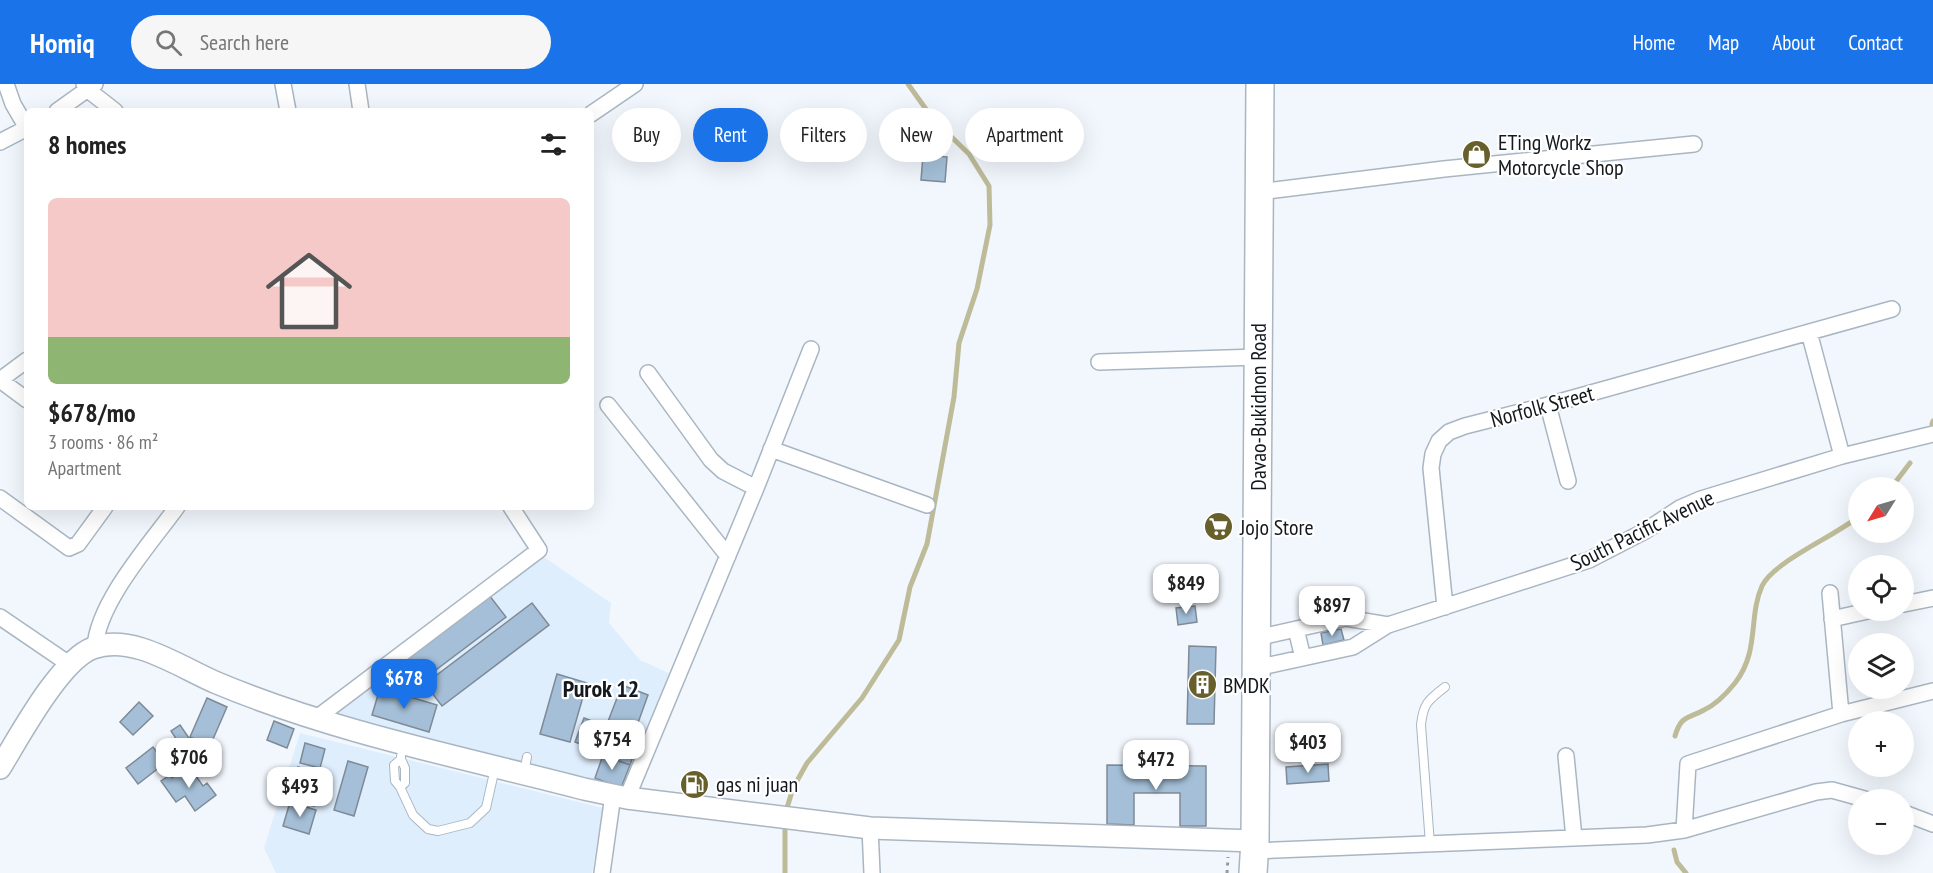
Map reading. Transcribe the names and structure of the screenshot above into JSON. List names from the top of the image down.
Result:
{
  "streets": {
    "highway": ["Davao-Bukidnon Road"],
    "street": ["Norfolk Street", "South Pacific Avenue"]
  },
  "crossings": [
    ["Norfolk Street", "South Pacific Avenue"],
    ["Davao-Bukidnon Road", "South Pacific Avenue"]
  ],
  "districts": ["Purok 12"],
  "places": {
    "shop": ["ETing Workz Motorcycle Shop"],
    "supermarket": ["Jojo Store"],
    "building": ["BMDK"],
    "fuel station": ["gas ni juan"]
  },
  "north": "bottom left",
  "page": {
    "header": "Homiq",
    "search": "Search here",
    "nav": [
      "Home",
      "Map",
      "About",
      "Contact"
    ],
    "chip": [
      "Buy",
      "Rent",
      "Filters",
      "New",
      "Apartment"
    ],
    "heading": "8 homes",
    "list": [
      {
        "name": "$678/mo",
        "note": "3 rooms · 86 m² · Apartment"
      }
    ],
    "map_buttons": ["+", "−"],
    "price": [
      "$849",
      "$897",
      "$678",
      "$754",
      "$403",
      "$706",
      "$472",
      "$493"
    ]
  }
}
